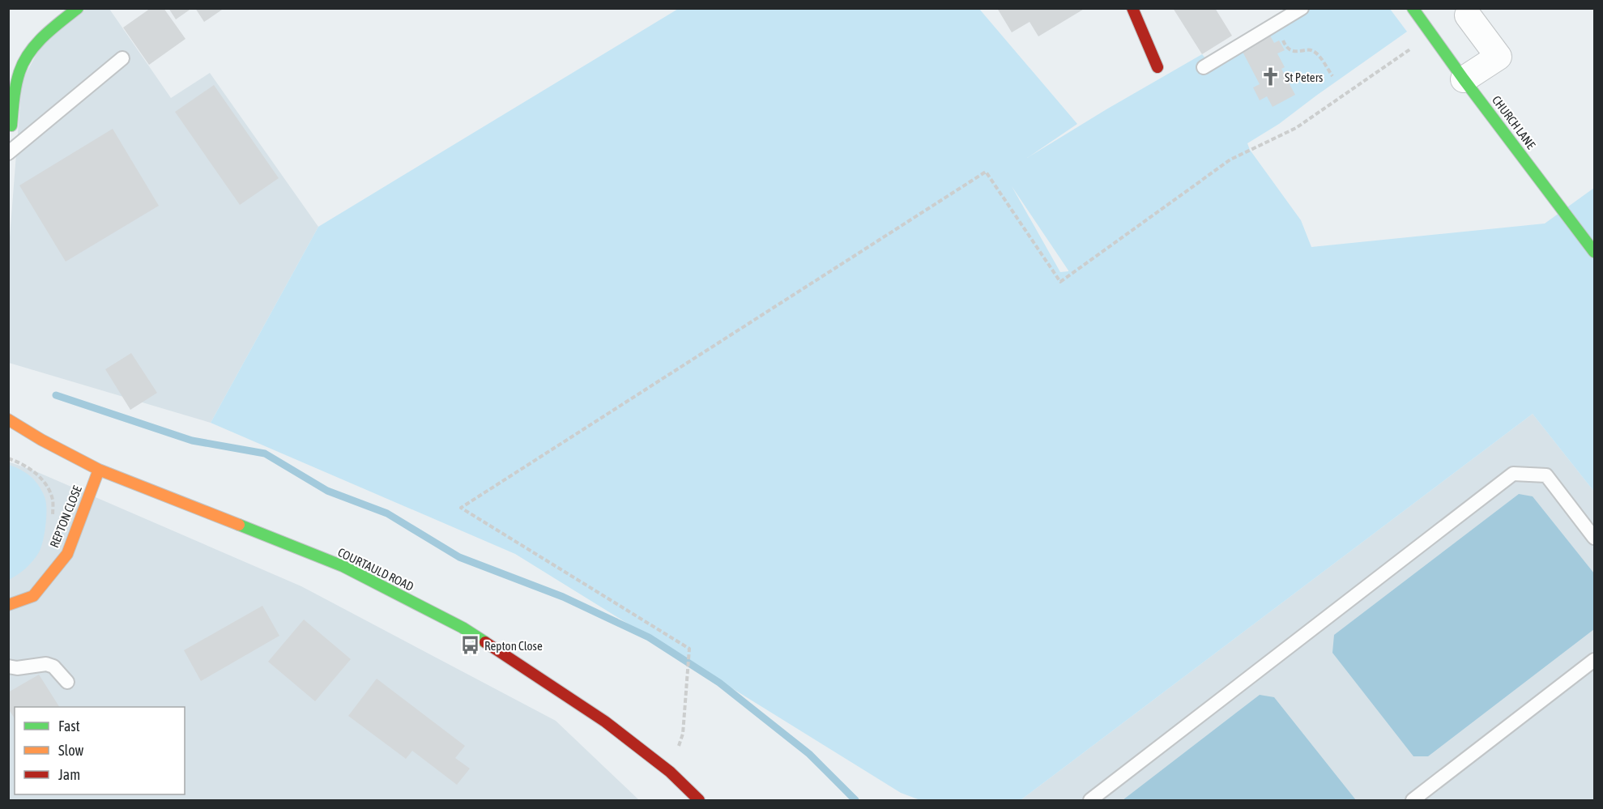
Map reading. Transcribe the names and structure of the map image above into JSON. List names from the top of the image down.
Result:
{
  "streets": {
    "street": ["CHURCH LANE", "REPTON CLOSE", "COURTAULD ROAD"]
  },
  "crossings": [
    ["REPTON CLOSE", "COURTAULD ROAD"]
  ],
  "places": {
    "church": ["St Peters"],
    "bus stop": ["Repton Close"]
  },
  "legend": ["Fast", "Slow", "Jam"]
}
